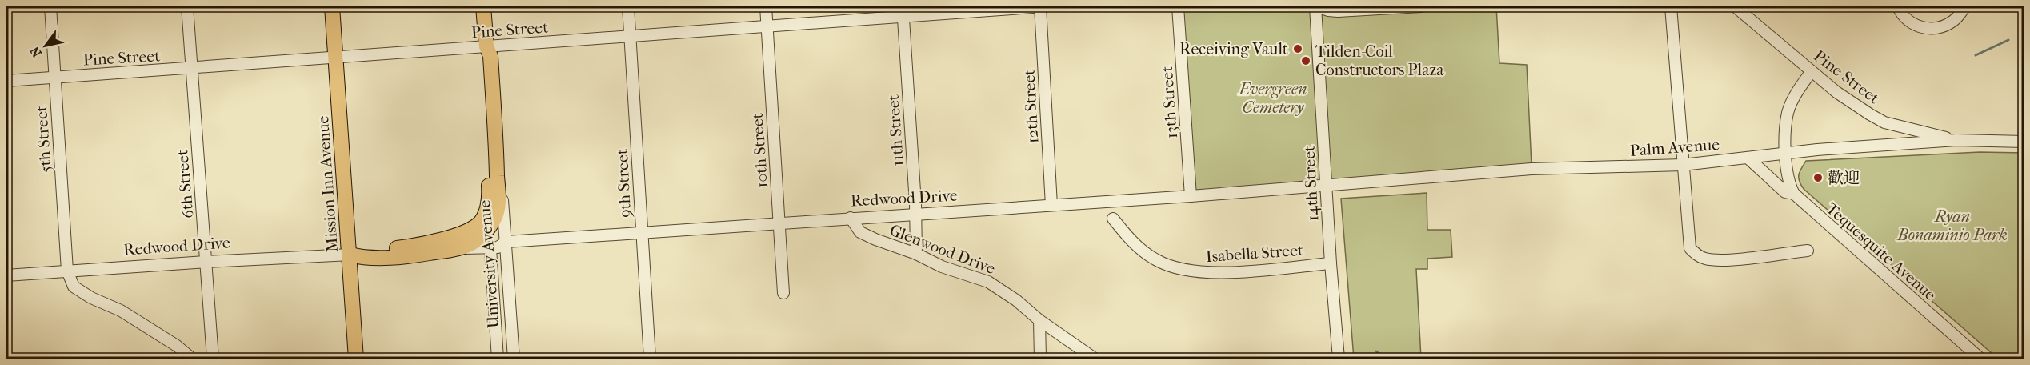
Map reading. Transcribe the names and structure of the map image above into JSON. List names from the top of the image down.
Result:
{
  "streets": {
    "main road": ["Mission Inn Avenue", "Redwood Drive", "University Avenue"],
    "street": [
      "Pine Street",
      "13th Street",
      "12th Street",
      "11th Street",
      "5th Street",
      "Palm Avenue",
      "10th Street",
      "9th Street",
      "14th Street",
      "6th Street",
      "Glenwood Drive",
      "Tequesquite Avenue",
      "Isabella Street"
    ]
  },
  "crossings": [
    ["Pine Street", "12th Street"],
    ["Pine Street", "11th Street"],
    ["Pine Street", "5th Street"],
    ["Pine Street", "Palm Avenue"],
    ["Pine Street", "10th Street"],
    ["Pine Street", "9th Street"],
    ["Pine Street", "6th Street"],
    ["Pine Street", "Mission Inn Avenue"],
    ["Pine Street", "University Avenue"],
    ["13th Street", "Redwood Drive"],
    ["12th Street", "Redwood Drive"],
    ["11th Street", "Redwood Drive"],
    ["11th Street", "Glenwood Drive"],
    ["5th Street", "Redwood Drive"],
    ["Palm Avenue", "14th Street"],
    ["Palm Avenue", "Redwood Drive"],
    ["Palm Avenue", "Tequesquite Avenue"],
    ["10th Street", "Redwood Drive"],
    ["9th Street", "Redwood Drive"],
    ["14th Street", "Redwood Drive"],
    ["14th Street", "Isabella Street"],
    ["6th Street", "Redwood Drive"],
    ["Mission Inn Avenue", "Redwood Drive"],
    ["Redwood Drive", "Glenwood Drive"],
    ["Redwood Drive", "University Avenue"]
  ],
  "parks": ["Evergreen Cemetery", "Ryan Bonaminio Park"],
  "places": ["Receiving Vault", "Tilden-Coil Constructors Plaza", "歡迎"],
  "north": "bottom left"
}
